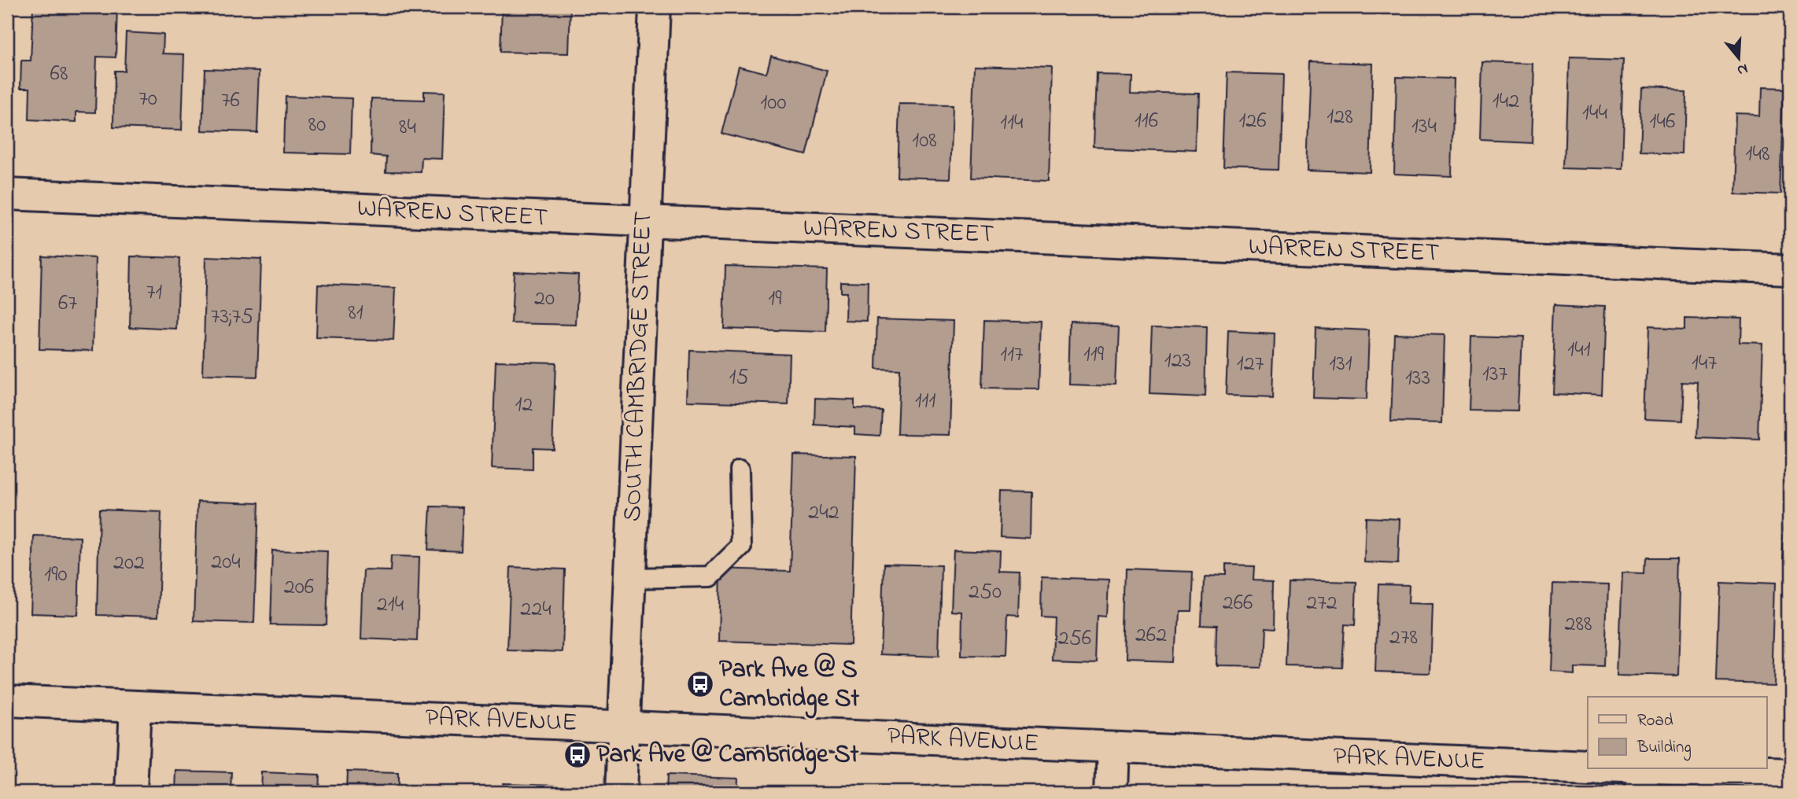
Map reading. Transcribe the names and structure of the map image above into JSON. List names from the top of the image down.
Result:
{
  "streets": {
    "street": ["WARREN STREET", "SOUTH CAMBRIDGE STREET", "PARK AVENUE"]
  },
  "crossings": [
    ["WARREN STREET", "SOUTH CAMBRIDGE STREET"],
    ["SOUTH CAMBRIDGE STREET", "PARK AVENUE"]
  ],
  "places": {
    "bus stop": ["Park Ave @ S Cambridge St", "Park Ave @ Cambridge St"]
  },
  "house_numbers": [
    "68",
    "70",
    "76",
    "142",
    "100",
    "144",
    "128",
    "116",
    "126",
    "146",
    "114",
    "80",
    "134",
    "84",
    "108",
    "148",
    "71",
    "20",
    "19",
    "67",
    "81",
    "73;75",
    "141",
    "117",
    "119",
    "123",
    "147",
    "127",
    "131",
    "137",
    "15",
    "133",
    "111",
    "12",
    "242",
    "204",
    "202",
    "190",
    "206",
    "250",
    "266",
    "272",
    "214",
    "224",
    "288",
    "262",
    "278",
    "256"
  ],
  "legend": ["Road", "Building"],
  "north": "bottom"
}
